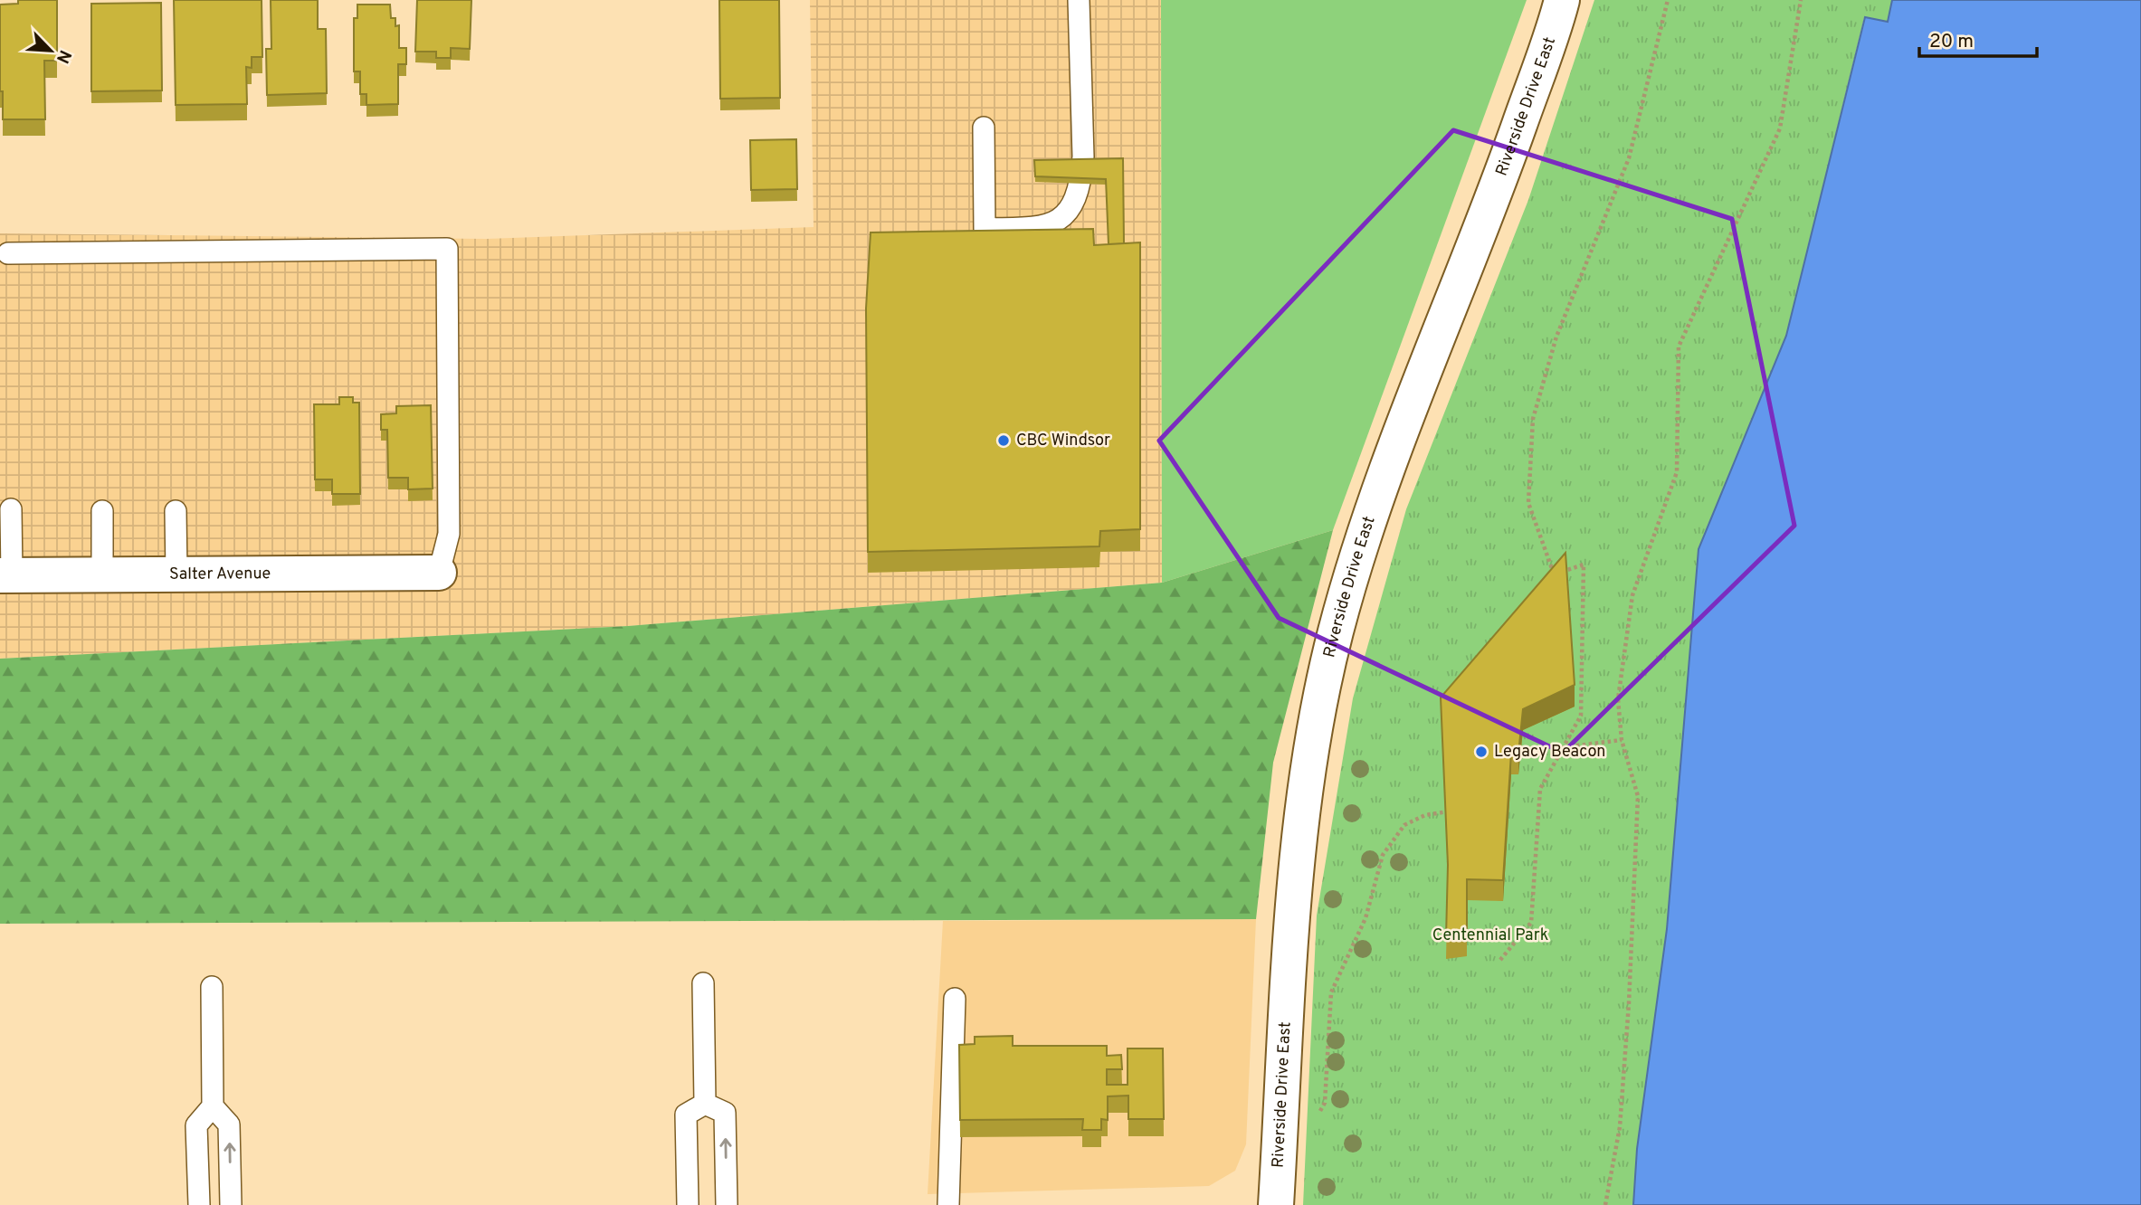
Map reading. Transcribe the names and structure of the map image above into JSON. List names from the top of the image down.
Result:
{
  "streets": {
    "main road": ["Riverside Drive East", "Salter Avenue"]
  },
  "parks": ["Centennial Park"],
  "places": ["CBC Windsor", "Legacy Beacon"],
  "scale_bar": "20 m",
  "north": "bottom right"
}
